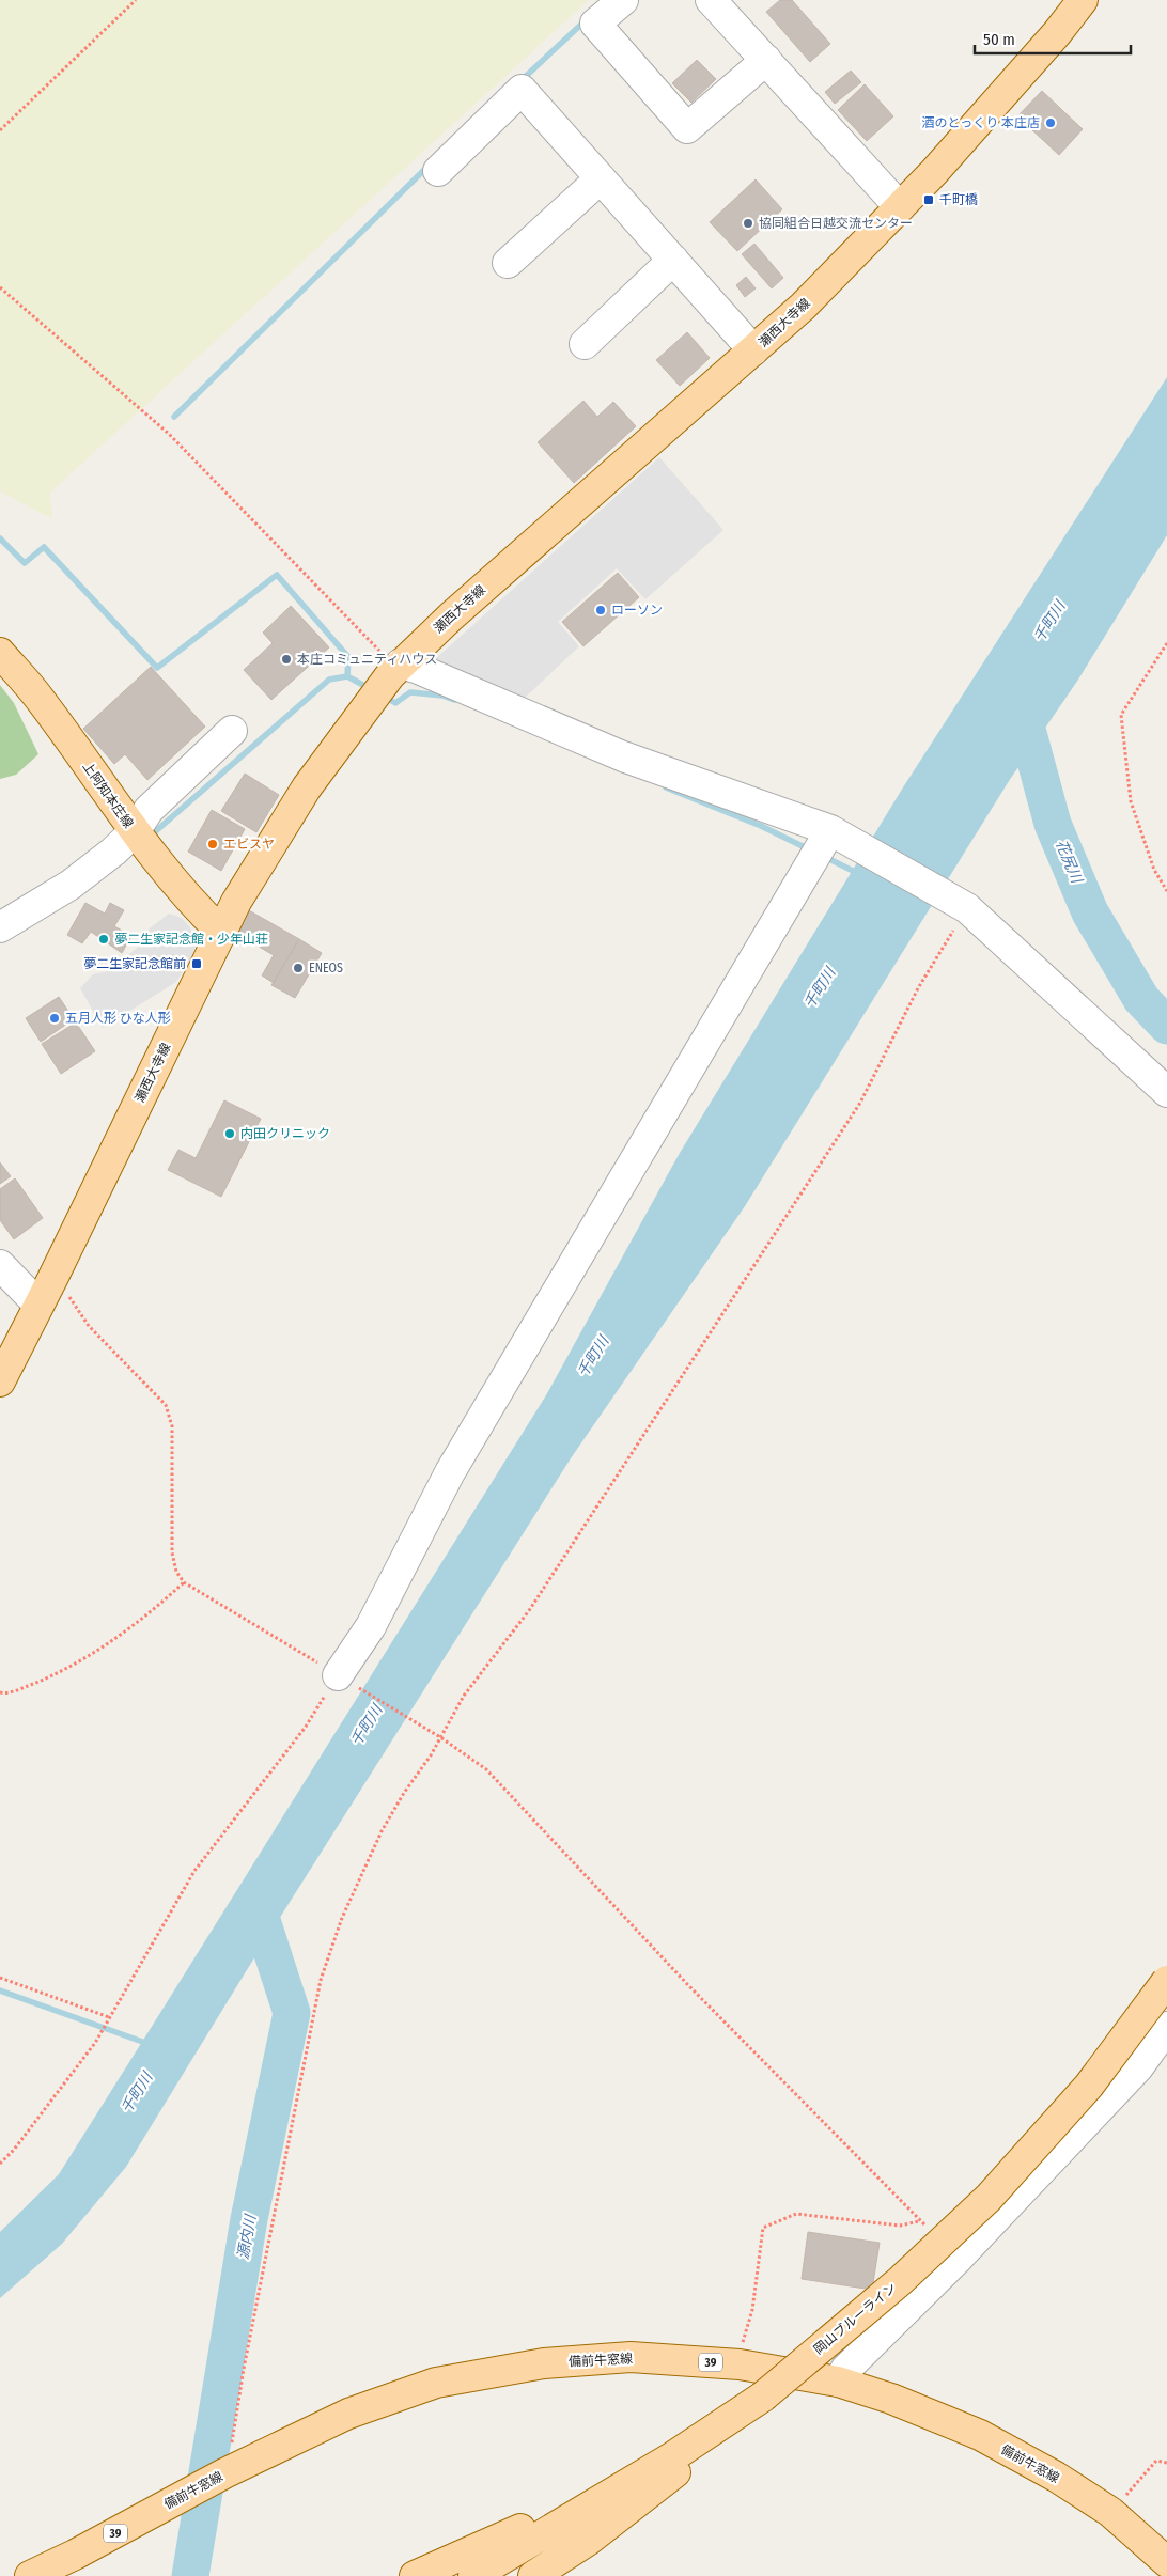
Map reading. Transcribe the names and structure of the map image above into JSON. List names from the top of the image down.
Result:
{
  "streets": {
    "main road": [
      "瀬西大寺線",
      "上阿知本庄線",
      "岡山ブルーライン",
      "備前牛窓線",
      "39"
    ]
  },
  "crossings": [
    ["瀬西大寺線", "上阿知本庄線"]
  ],
  "water": ["千町川", "花尻川", "源内川"],
  "places": {
    "other": [
      "酒のとっくり 本庄店",
      "協同組合日越交流センター",
      "ローソン",
      "本庄コミュニティハウス",
      "エビスヤ",
      "夢二生家記念館・少年山荘",
      "ENEOS",
      "五月人形 ひな人形",
      "内田クリニック"
    ],
    "transit": ["千町橋", "夢二生家記念館前"]
  },
  "scale_bar": "50 m"
}
